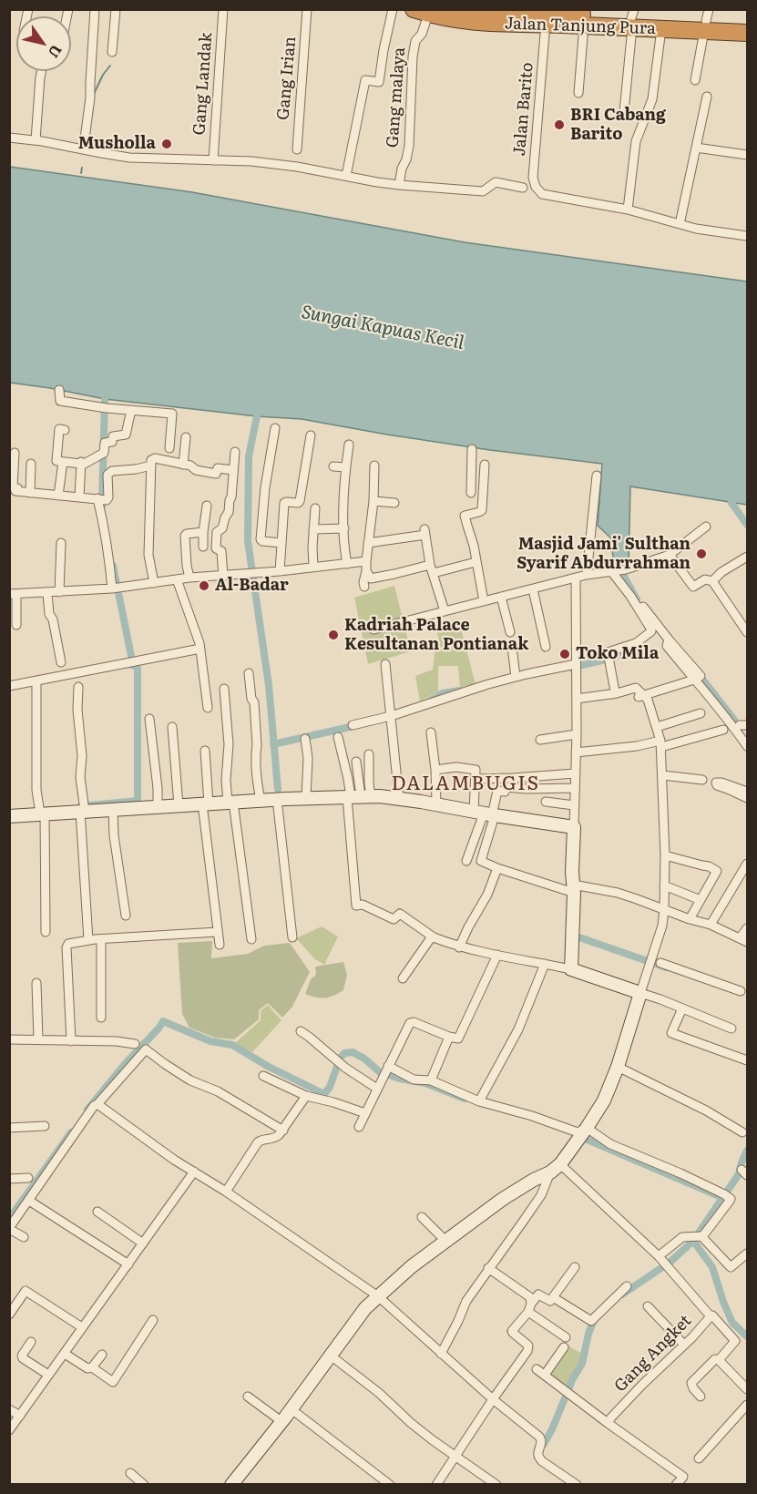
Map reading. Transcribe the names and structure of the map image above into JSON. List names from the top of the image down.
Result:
{
  "streets": {
    "highway": ["Jalan Tanjung Pura"],
    "street": [
      "Gang Irian",
      "Gang Landak",
      "Gang malaya",
      "Jalan Barito",
      "Gang Angket"
    ]
  },
  "crossings": [
    ["Jalan Tanjung Pura", "Gang malaya"],
    ["Jalan Tanjung Pura", "Jalan Barito"]
  ],
  "districts": ["DALAMBUGIS"],
  "water": ["Sungai Kapuas Kecil"],
  "places": [
    "BRI Cabang Barito",
    "Musholla",
    "Masjid Jami' Sulthan Syarif Abdurrahman",
    "Al-Badar",
    "Kadriah Palace Kesultanan Pontianak",
    "Toko Mila"
  ],
  "north": "bottom right"
}
